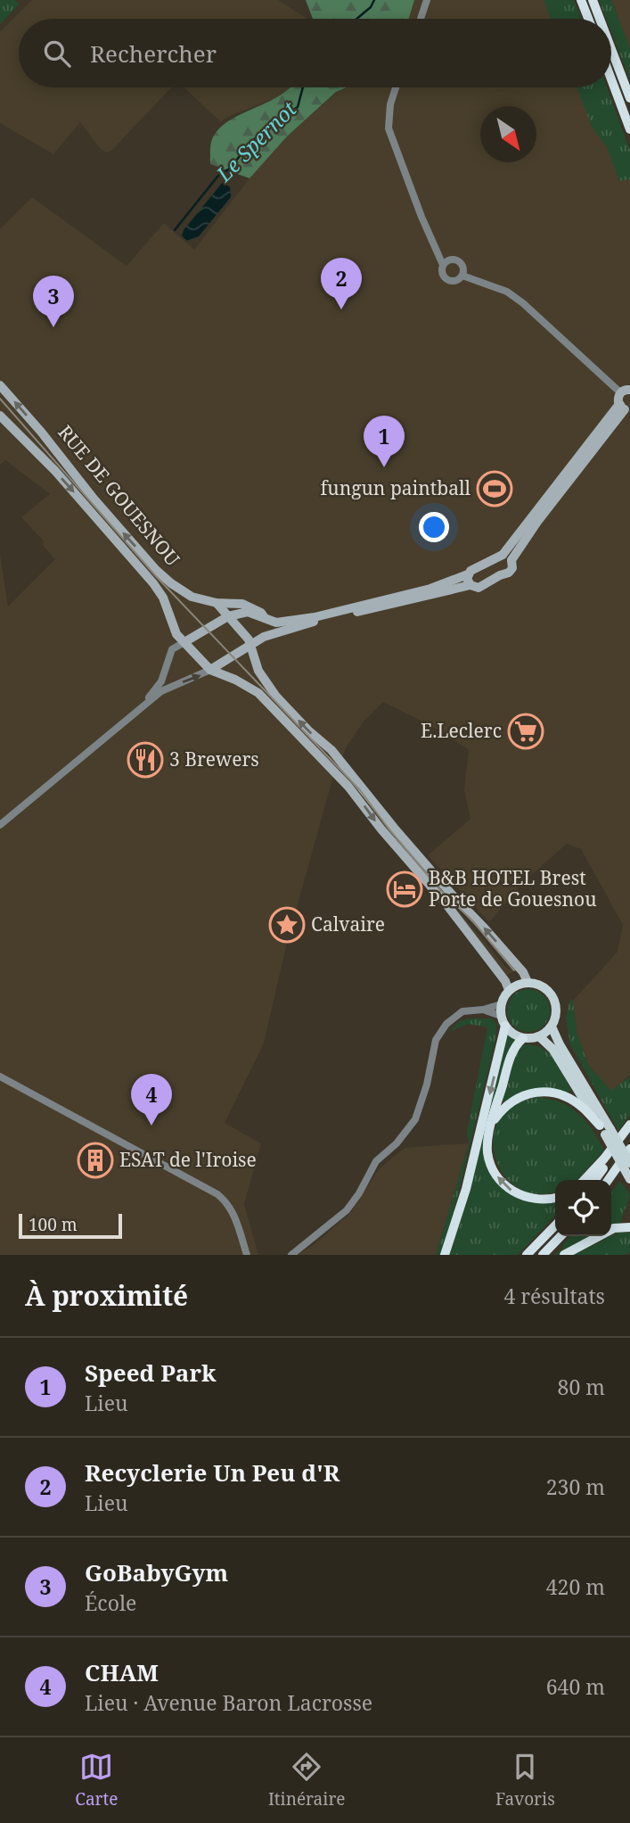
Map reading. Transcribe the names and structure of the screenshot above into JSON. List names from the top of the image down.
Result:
{
  "streets": {
    "main road": ["RUE DE GOUESNOU"]
  },
  "water": ["Le Spernot"],
  "places": {
    "sports": ["fungun paintball"],
    "supermarket": ["E.Leclerc"],
    "restaurant": ["3 Brewers"],
    "hotel": ["B&B HOTEL Brest Porte de Gouesnou"],
    "place": ["Calvaire"],
    "building": ["ESAT de l'Iroise"]
  },
  "scale_bar": "100 m",
  "north": "bottom right",
  "page": {
    "search": "Rechercher",
    "pins": [
      "2",
      "3",
      "1",
      "4"
    ],
    "scale": "100 m",
    "heading": ["À proximité", "4 résultats"],
    "list": [
      {
        "mark": "1",
        "name": "Speed Park",
        "note": "Lieu",
        "value": "80 m"
      },
      {
        "mark": "2",
        "name": "Recyclerie Un Peu d'R",
        "note": "Lieu",
        "value": "230 m"
      },
      {
        "mark": "3",
        "name": "GoBabyGym",
        "note": "École",
        "value": "420 m"
      },
      {
        "mark": "4",
        "name": "CHAM",
        "note": "Lieu · Avenue Baron Lacrosse",
        "value": "640 m"
      }
    ],
    "nav": ["Carte", "Itinéraire", "Favoris"]
  }
}
